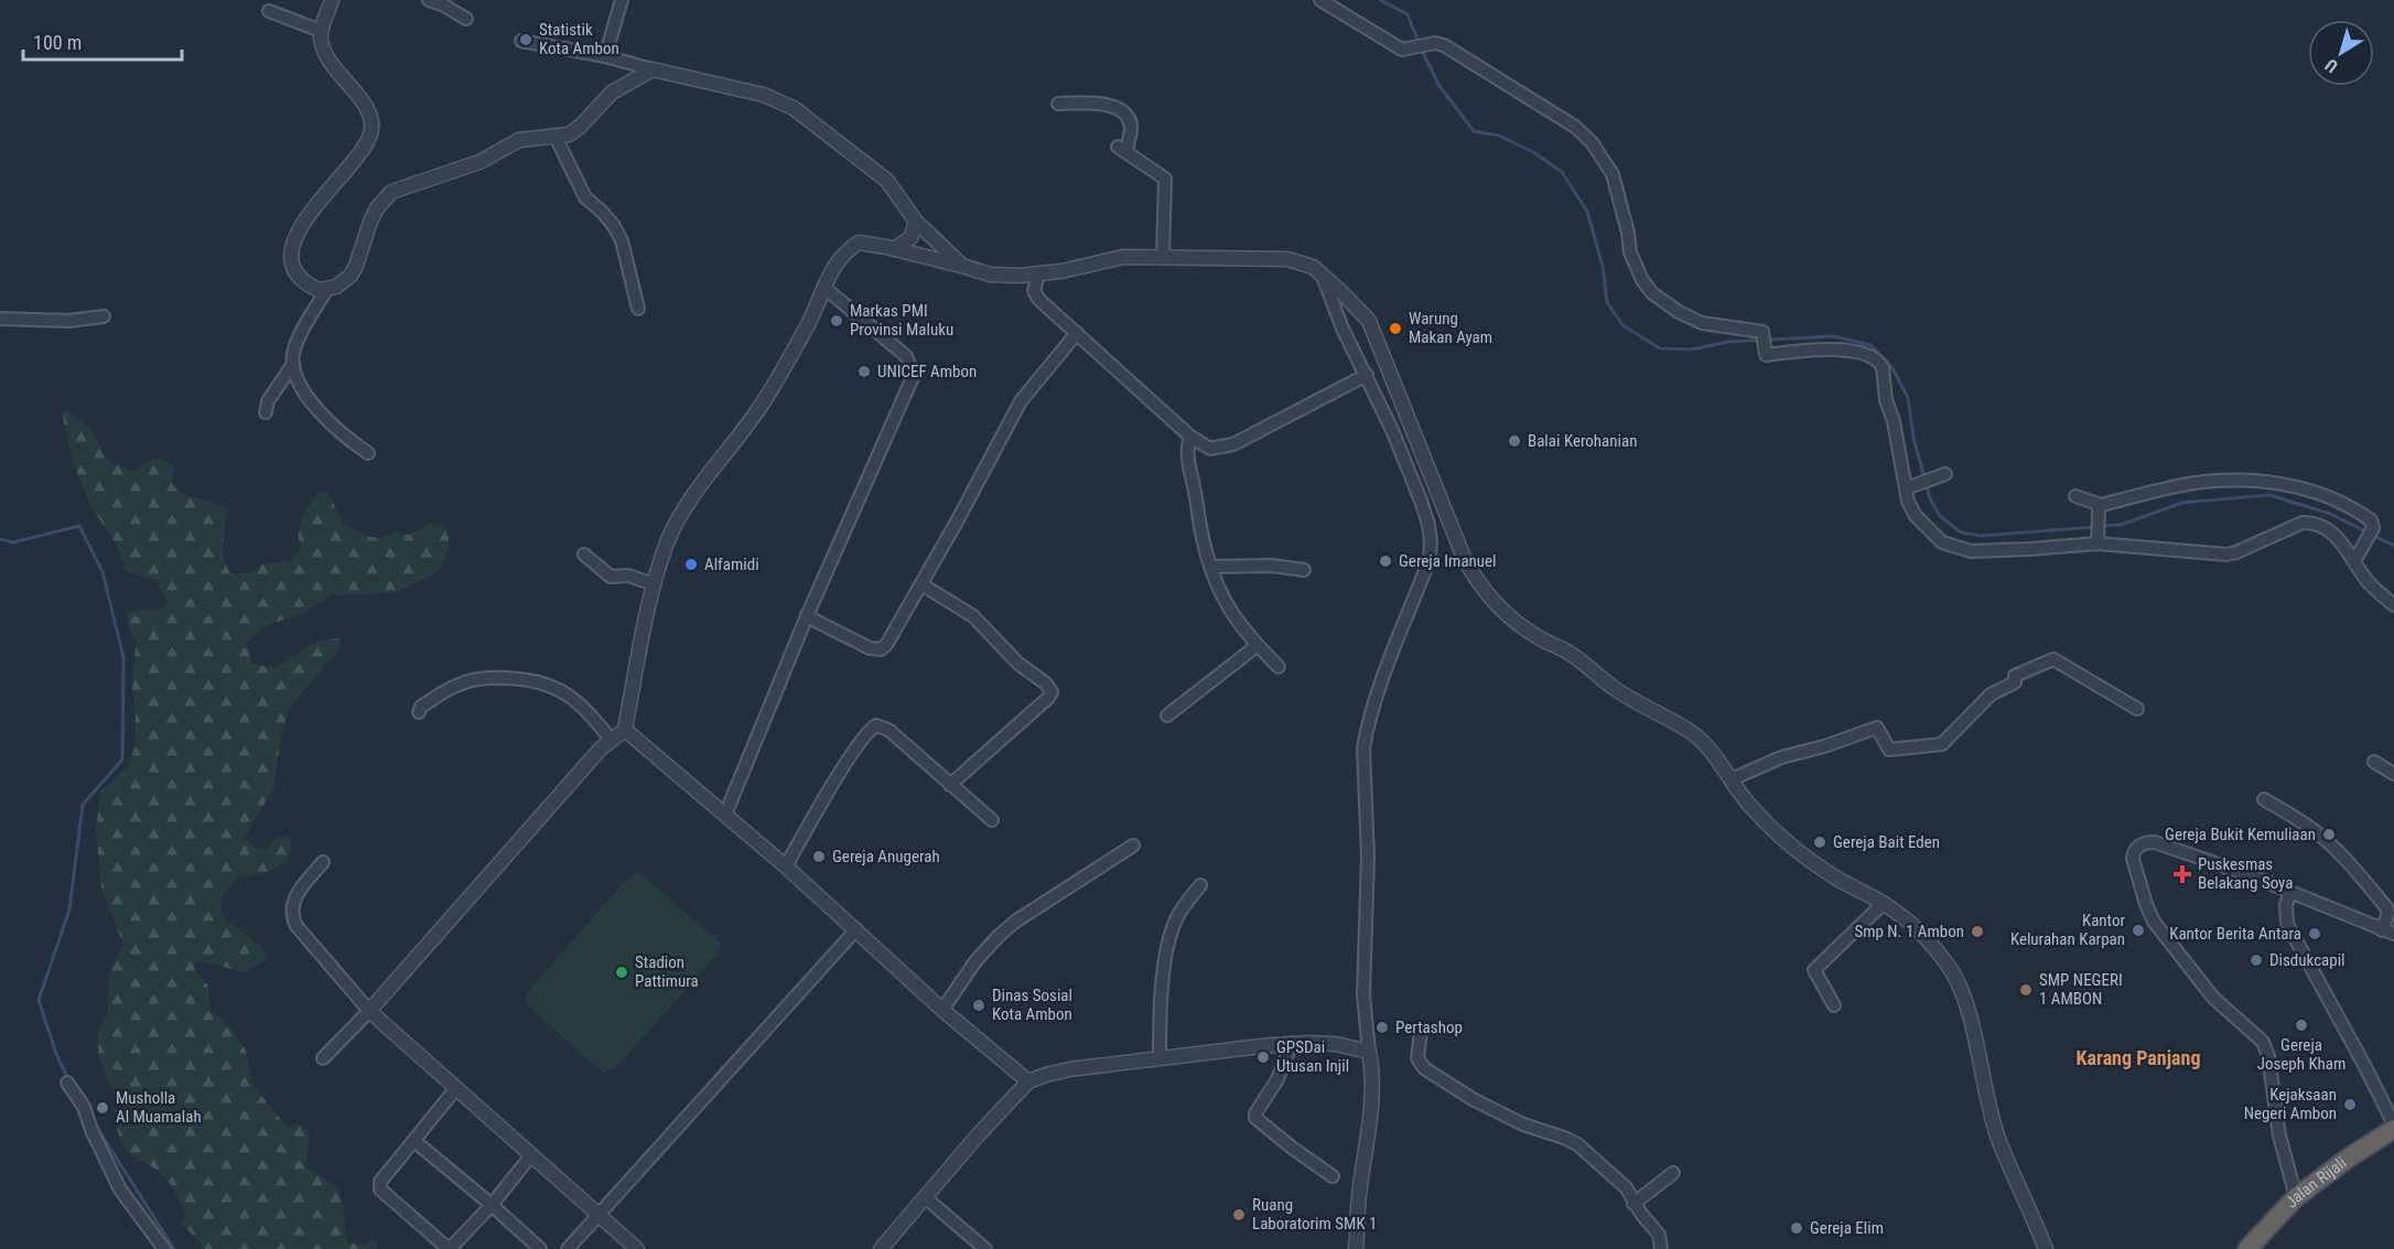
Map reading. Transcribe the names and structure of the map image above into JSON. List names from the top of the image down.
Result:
{
  "streets": {
    "highway": ["Jalan Rijali"]
  },
  "districts": ["Karang Panjang"],
  "places": {
    "other": [
      "Statistik Kota Ambon",
      "Markas PMI Provinsi Maluku",
      "Warung Makan Ayam",
      "UNICEF Ambon",
      "Balai Kerohanian",
      "Gereja Imanuel",
      "Alfamidi",
      "Gereja Bukit Kemuliaan",
      "Gereja Bait Eden",
      "Gereja Anugerah",
      "Kantor Kelurahan Karpan",
      "Smp N. 1 Ambon",
      "Kantor Berita Antara",
      "Disdukcapil",
      "Stadion Pattimura",
      "SMP NEGERI 1 AMBON",
      "Dinas Sosial Kota Ambon",
      "Gereja Joseph Kham",
      "Pertashop",
      "GPSDai Utusan Injil",
      "Kejaksaan Negeri Ambon",
      "Musholla Al Muamalah",
      "Ruang Laboratorim SMK 1",
      "Gereja Elim"
    ],
    "health": ["Puskesmas Belakang Soya"]
  },
  "scale_bar": "100 m",
  "north": "bottom left"
}
